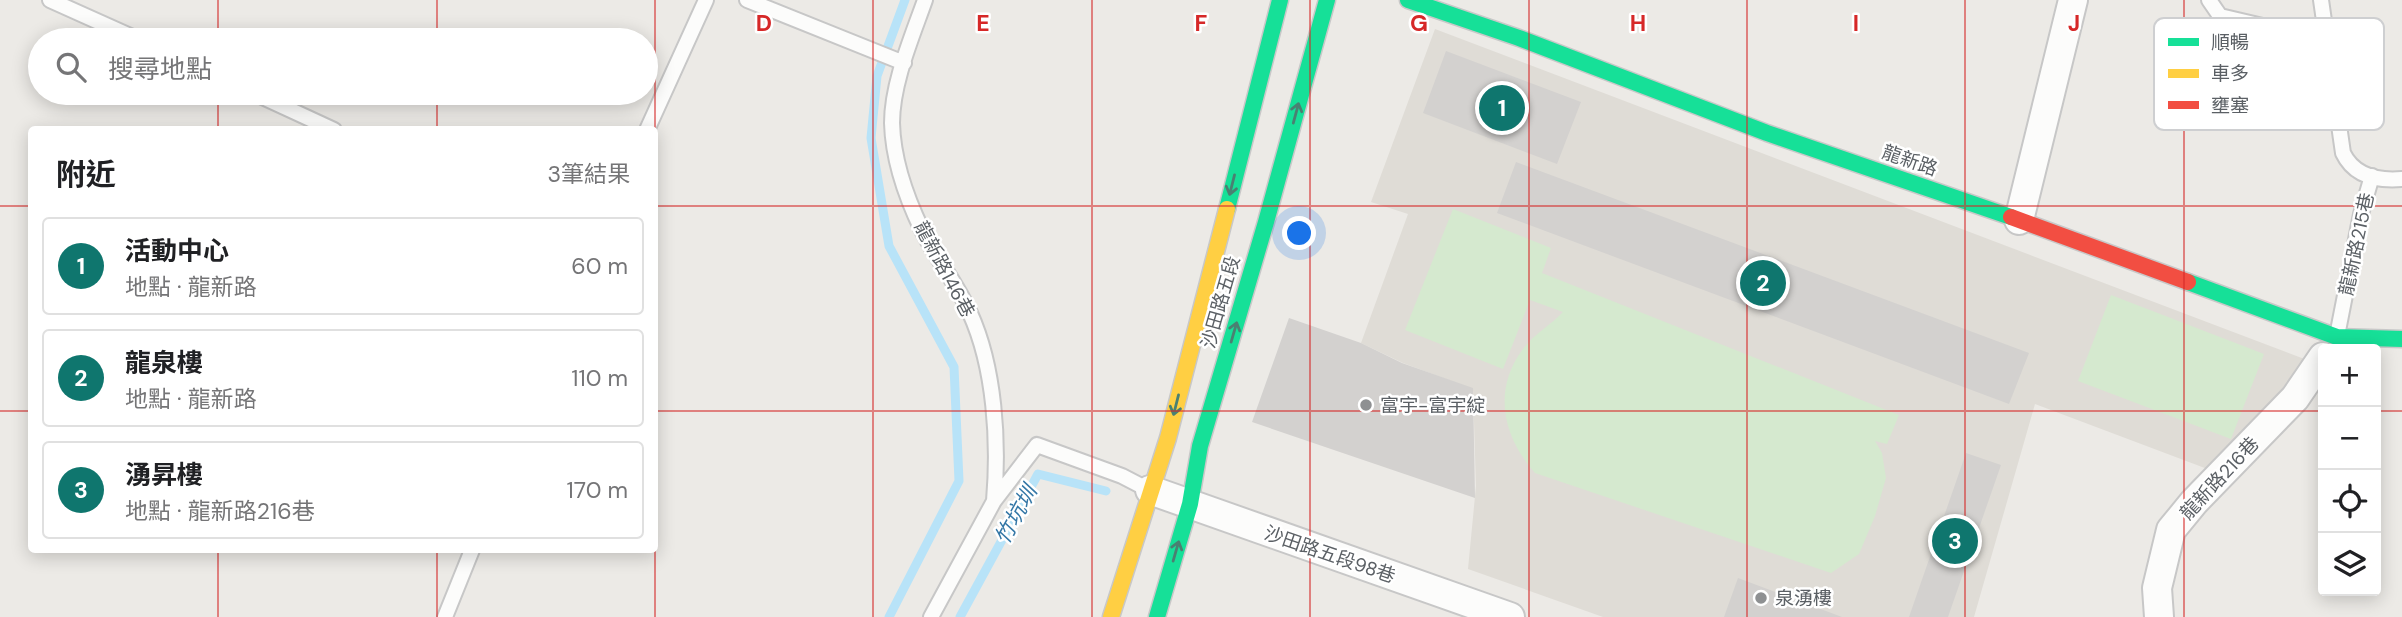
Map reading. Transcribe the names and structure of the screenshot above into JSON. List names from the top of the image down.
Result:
{
  "streets": {
    "street": [
      "龍新路",
      "沙田路五段",
      "龍新路216巷",
      "沙田路五段98巷"
    ],
    "lane": ["龍新路215巷", "龍新路146巷"]
  },
  "crossings": [
    ["沙田路五段", "沙田路五段98巷"]
  ],
  "water": ["竹坑圳"],
  "places": ["富宇-富宇綻", "泉湧樓"],
  "legend": ["順暢", "車多", "壅塞"],
  "page": {
    "search": "搜尋地點",
    "pins": ["1", "2", "3"],
    "heading": ["附近", "3筆結果"],
    "list": [
      {
        "mark": "1",
        "name": "活動中心",
        "note": "地點 · 龍新路",
        "value": "60 m"
      },
      {
        "mark": "2",
        "name": "龍泉樓",
        "note": "地點 · 龍新路",
        "value": "110 m"
      },
      {
        "mark": "3",
        "name": "湧昇樓",
        "note": "地點 · 龍新路216巷",
        "value": "170 m"
      }
    ],
    "map_buttons": ["+", "−"]
  },
  "grid": {
    "columns": [
      "D",
      "E",
      "F",
      "G",
      "H",
      "I",
      "J"
    ]
  }
}
